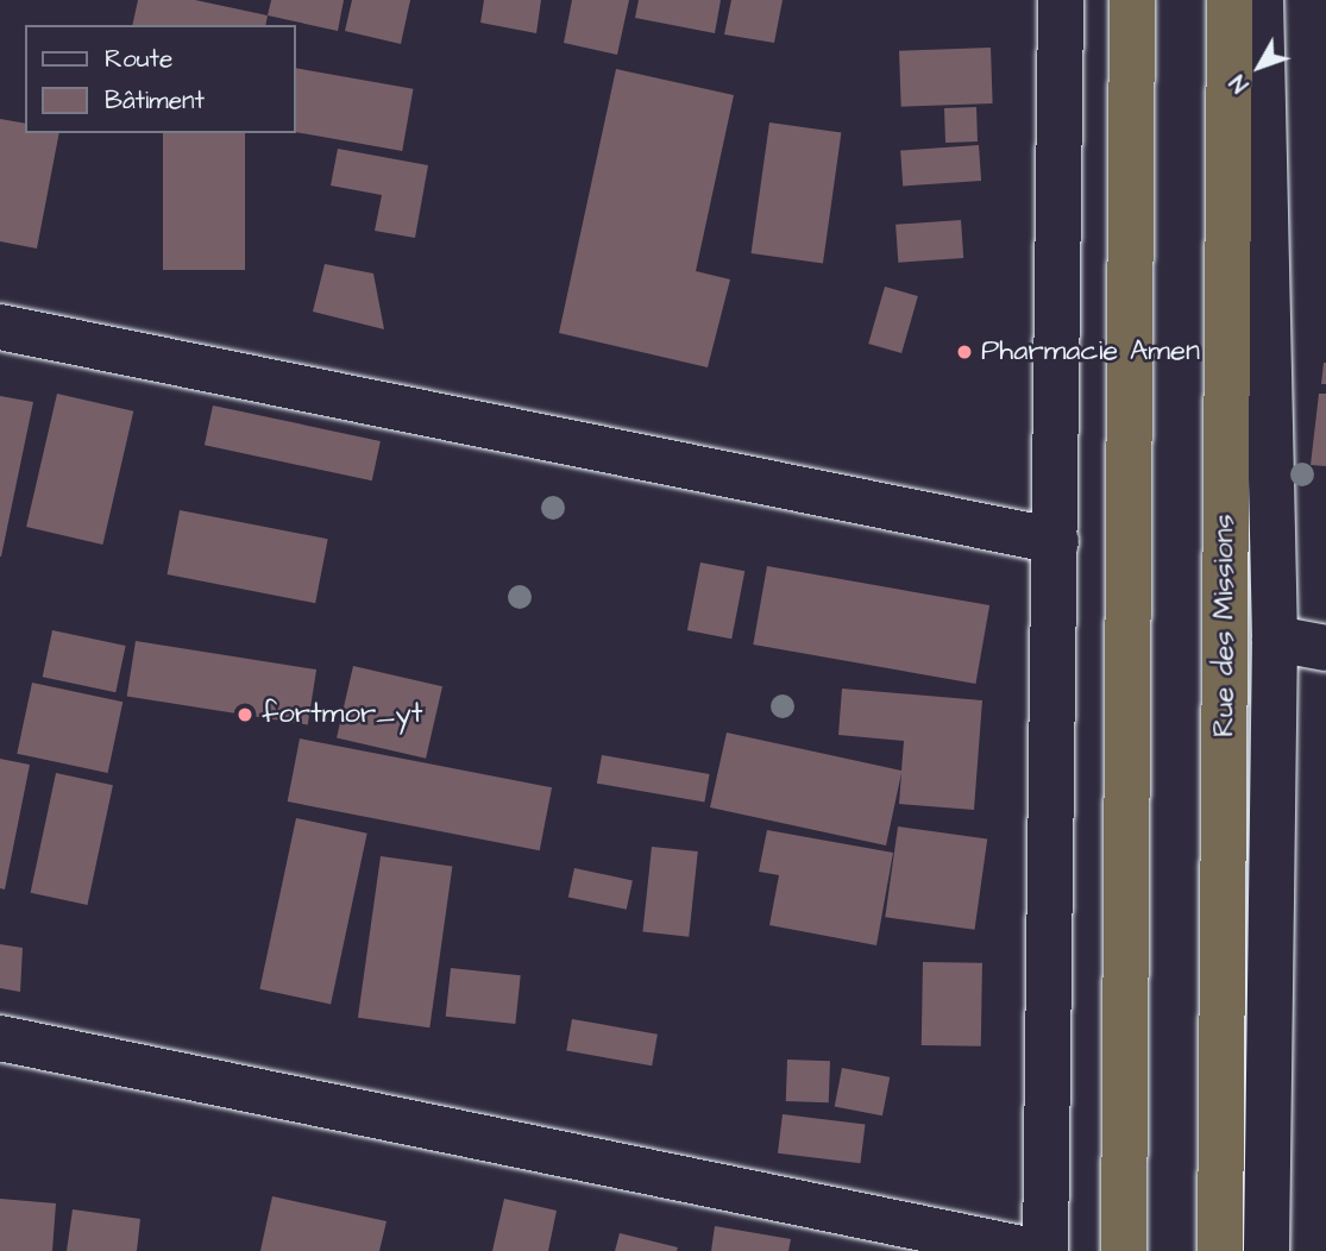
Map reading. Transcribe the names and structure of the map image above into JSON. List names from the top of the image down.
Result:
{
  "streets": {
    "highway": ["Rue des Missions"]
  },
  "places": ["Pharmacie Amen", "fortmor_yt"],
  "legend": ["Route", "Bâtiment"],
  "north": "bottom left"
}
